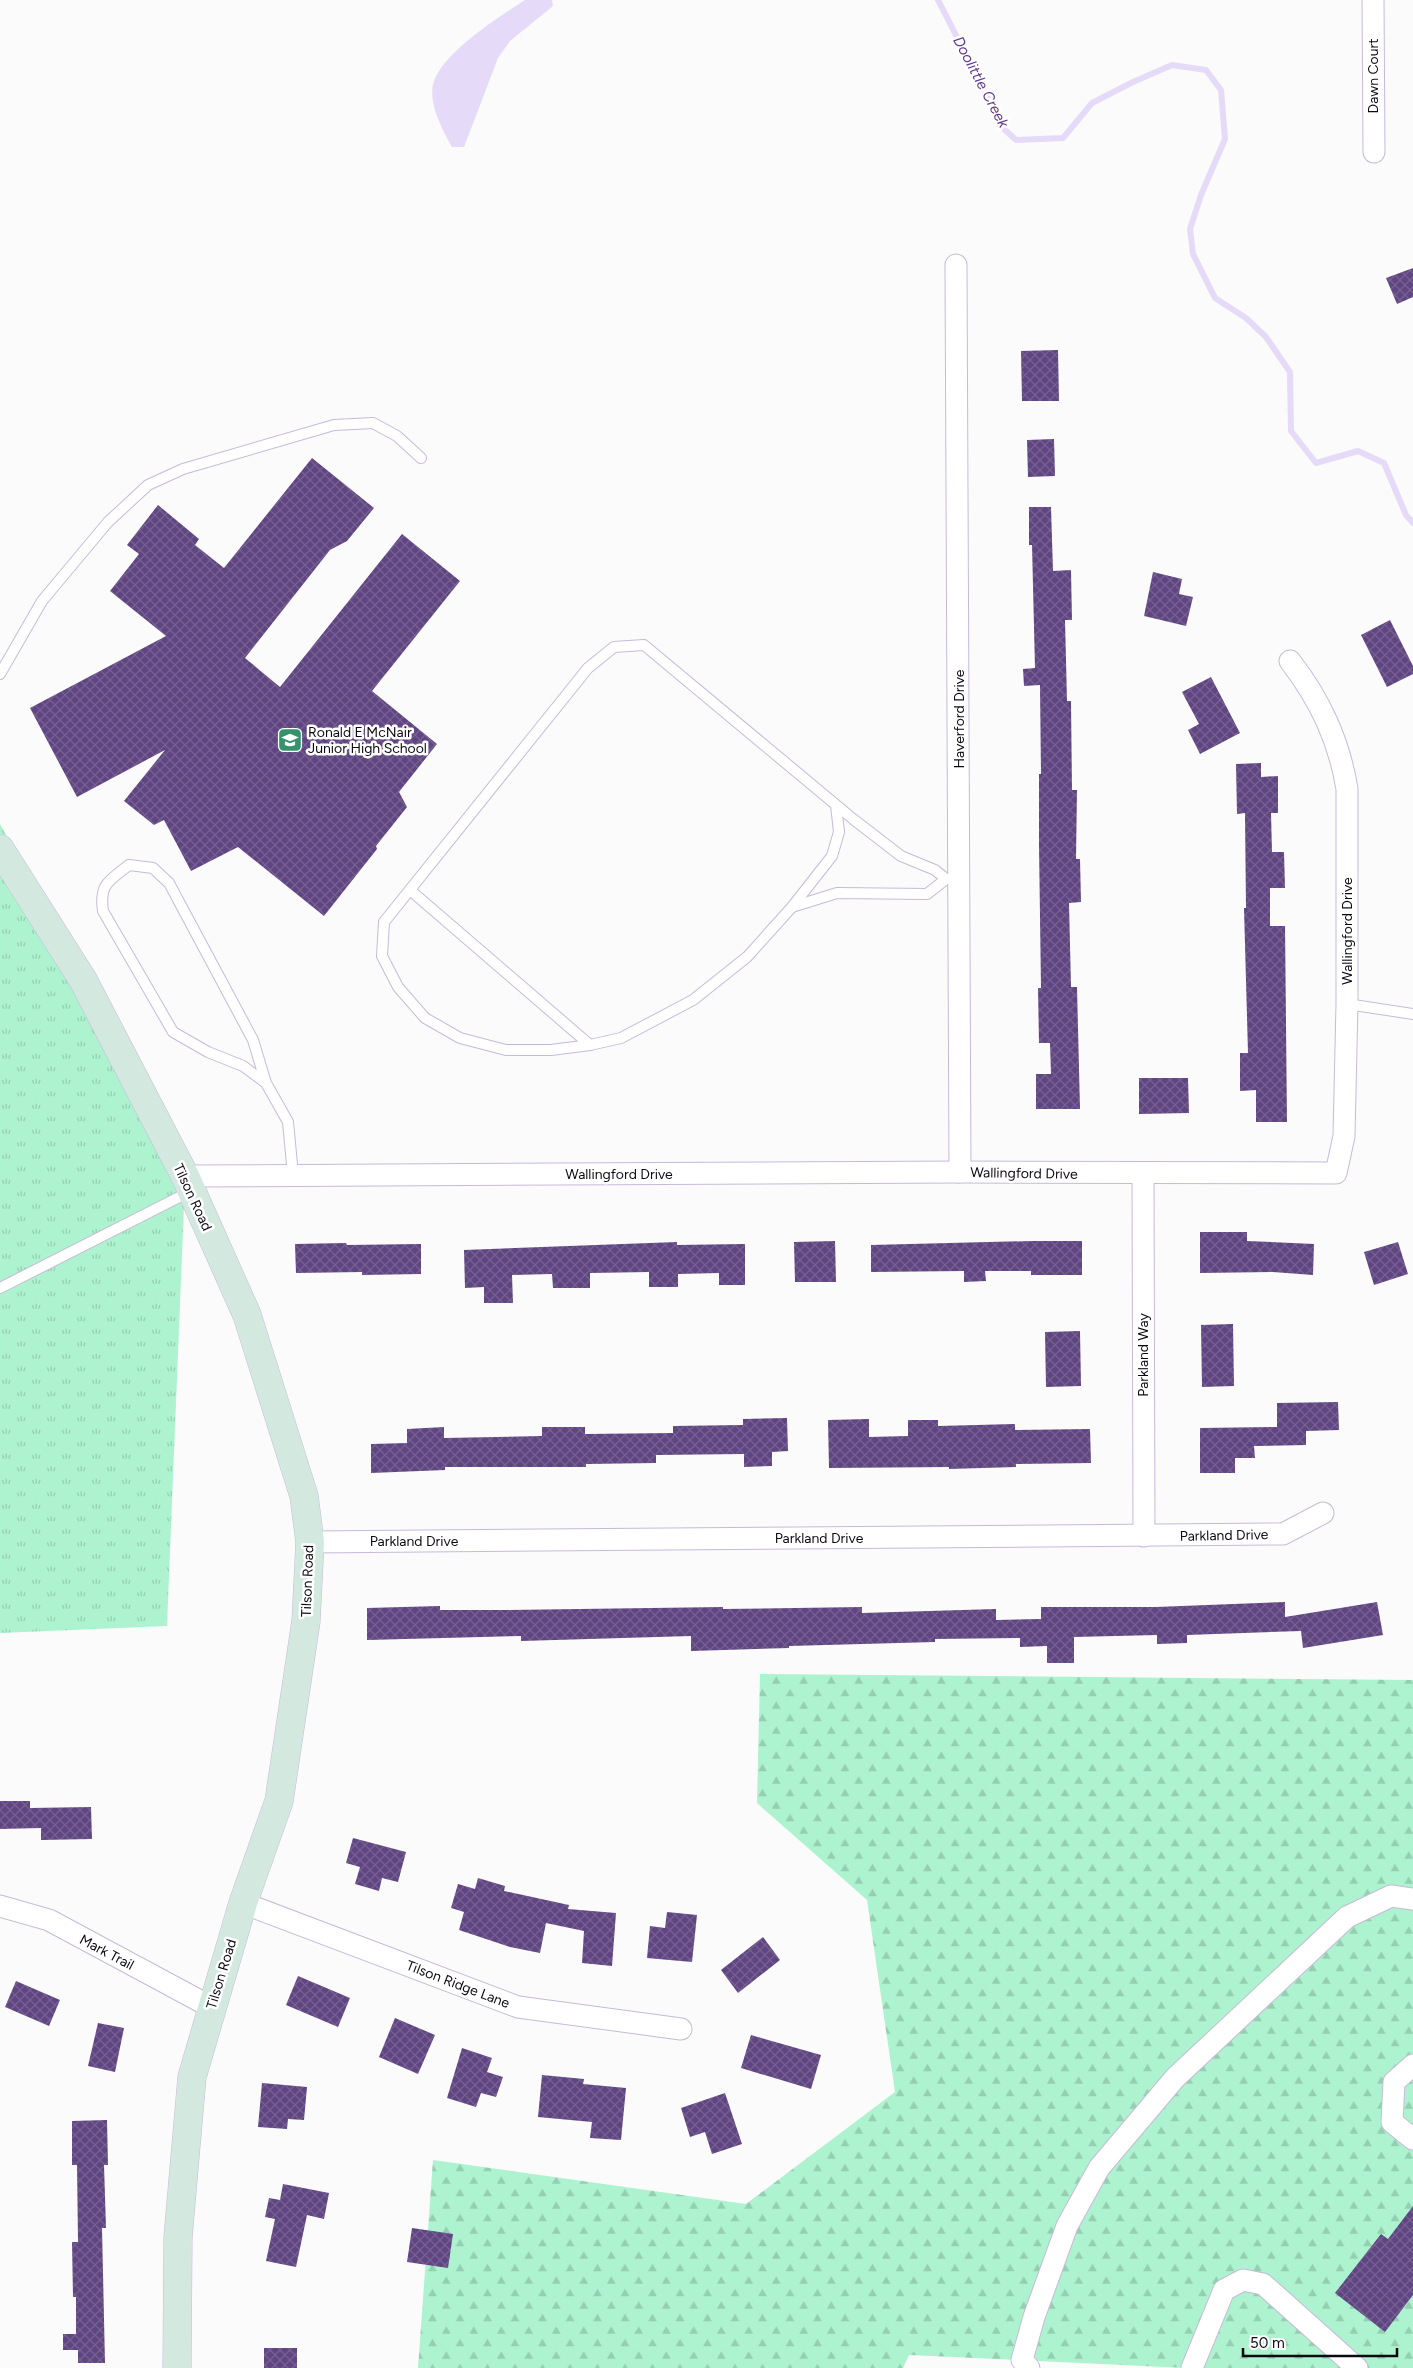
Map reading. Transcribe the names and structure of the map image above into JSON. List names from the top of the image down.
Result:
{
  "streets": {
    "street": [
      "Dawn Court",
      "Haverford Drive",
      "Wallingford Drive",
      "Tilson Road",
      "Parkland Way",
      "Parkland Drive",
      "Mark Trail",
      "Tilson Ridge Lane"
    ]
  },
  "crossings": [
    ["Haverford Drive", "Wallingford Drive"],
    ["Wallingford Drive", "Tilson Road"],
    ["Wallingford Drive", "Parkland Way"],
    ["Tilson Road", "Parkland Drive"],
    ["Tilson Road", "Mark Trail"],
    ["Tilson Road", "Tilson Ridge Lane"],
    ["Parkland Way", "Parkland Drive"]
  ],
  "water": ["Doolittle Creek"],
  "places": {
    "school or university": ["Ronald E McNair Junior High School"]
  },
  "scale_bar": "50 m"
}
